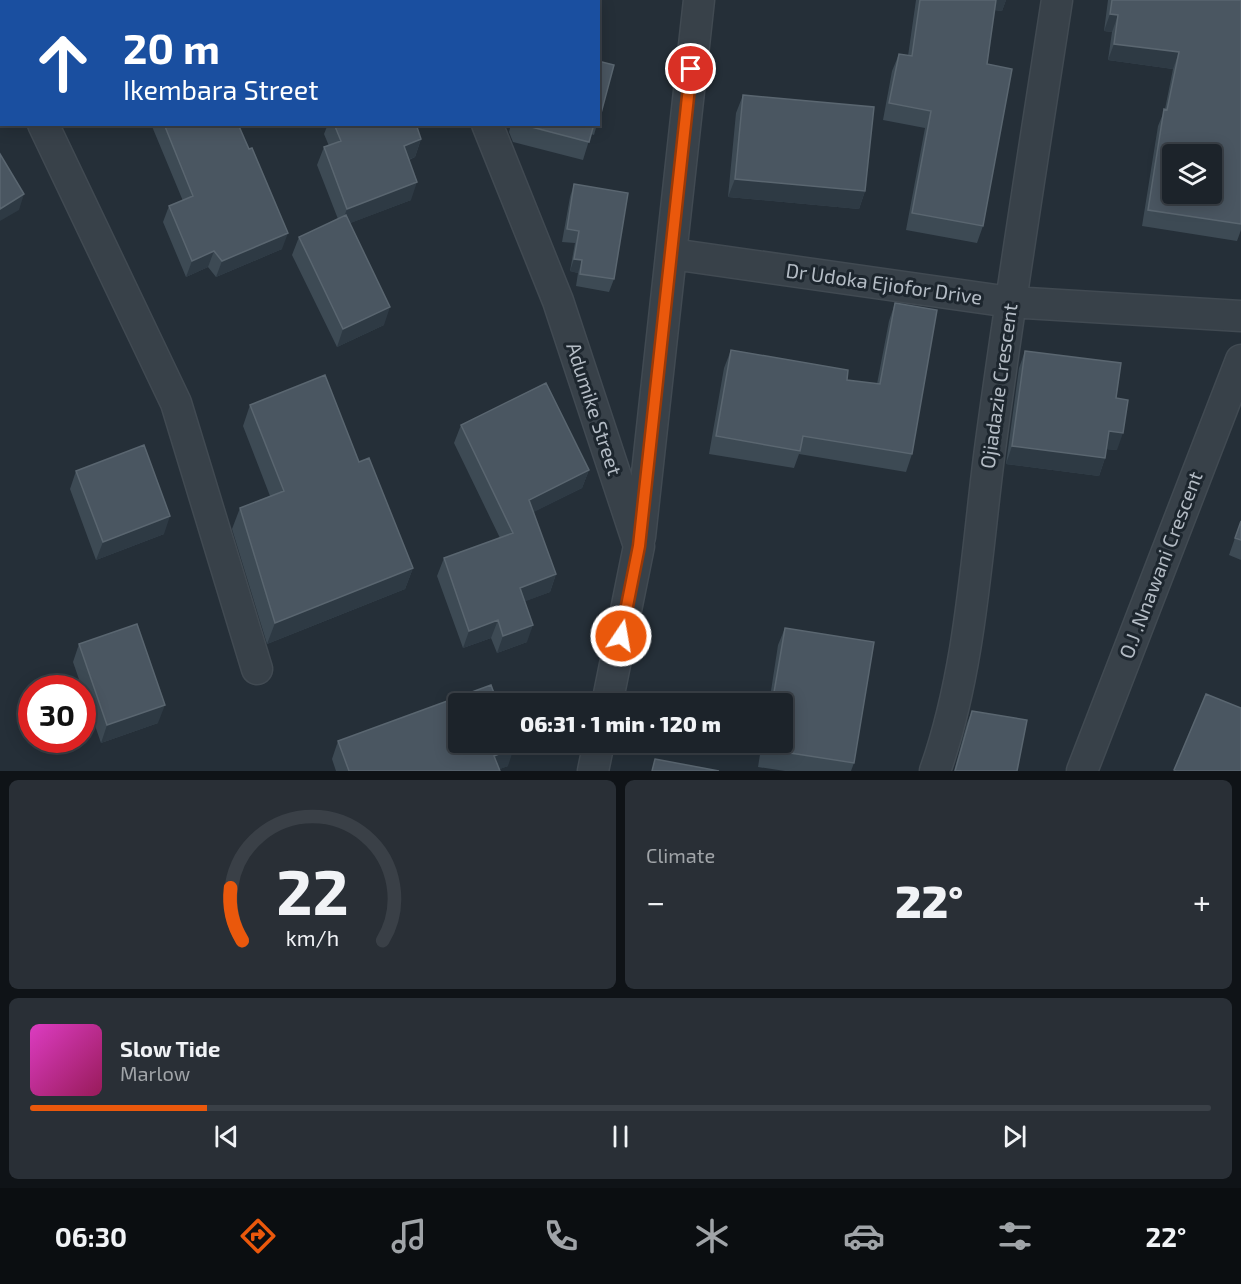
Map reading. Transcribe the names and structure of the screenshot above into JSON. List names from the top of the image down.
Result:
{
  "streets": {
    "street": [
      "Dr Udoka Ejiofor Drive",
      "Ojiadazie Crescent",
      "Adumike Street",
      "O.J .Nnawani Crescent"
    ]
  },
  "crossings": [
    ["Dr Udoka Ejiofor Drive", "Ojiadazie Crescent"]
  ],
  "page": {
    "turn": ["20 m", "Ikembara Street"],
    "limit": "30",
    "trip": "06:31 · 1 min · 120 m",
    "tile": "Climate",
    "heat": ["−", "22°", "+"],
    "song": ["Slow Tide", "Marlow"],
    "tabs": ["06:30", "22°"],
    "gauge": ["22", "km/h"]
  }
}
